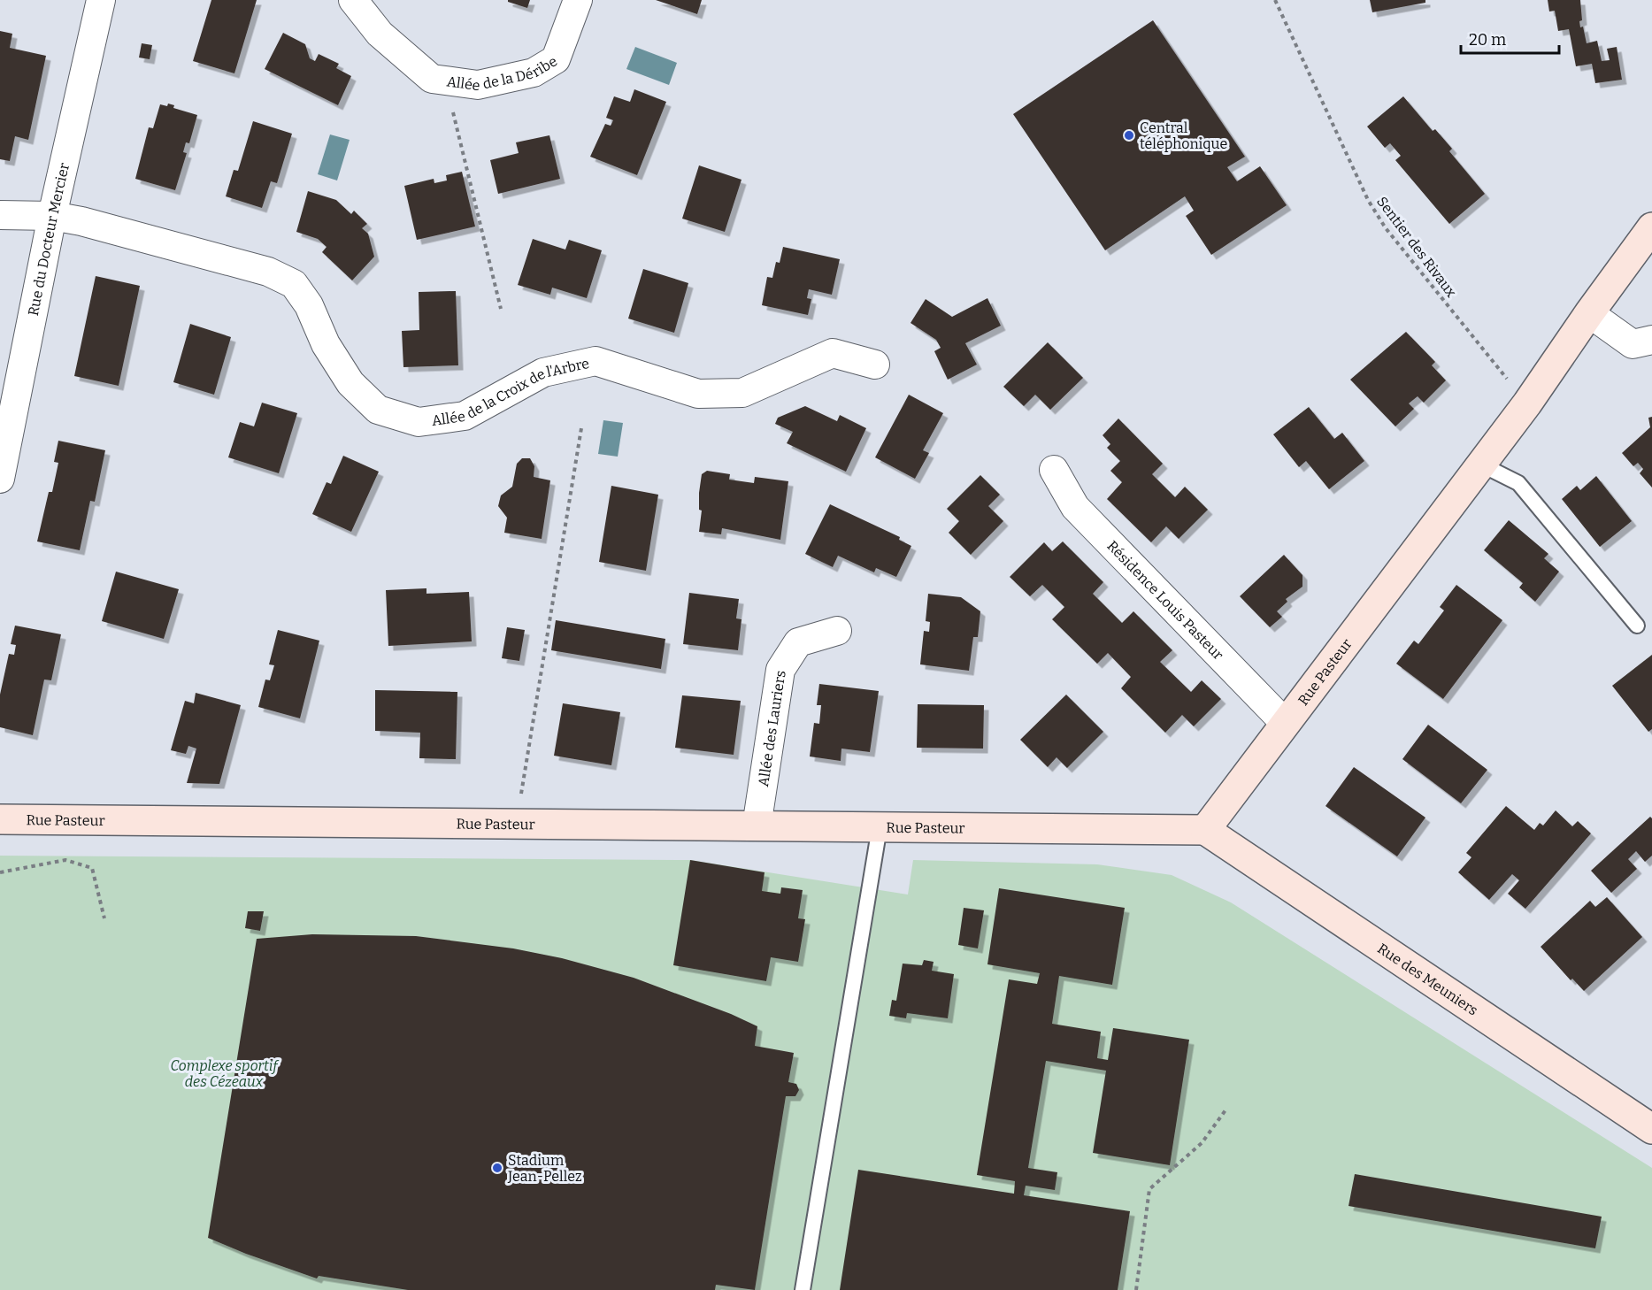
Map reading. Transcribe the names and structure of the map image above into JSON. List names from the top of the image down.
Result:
{
  "streets": {
    "main road": ["Rue Pasteur", "Rue des Meuniers"],
    "street": [
      "Allée de la Déribe",
      "Rue du Docteur Mercier",
      "Allée de la Croix de l'Arbre",
      "Résidence Louis Pasteur",
      "Allée des Lauriers"
    ],
    "path": ["Sentier des Rivaux"]
  },
  "crossings": [
    ["Rue du Docteur Mercier", "Allée de la Croix de l'Arbre"],
    ["Sentier des Rivaux", "Rue Pasteur"],
    ["Résidence Louis Pasteur", "Rue Pasteur"],
    ["Rue Pasteur", "Allée des Lauriers"],
    ["Rue Pasteur", "Rue des Meuniers"]
  ],
  "parks": ["Complexe sportif des Cézeaux"],
  "places": ["Central téléphonique", "Stadium Jean-Pellez"],
  "scale_bar": "20 m"
}
